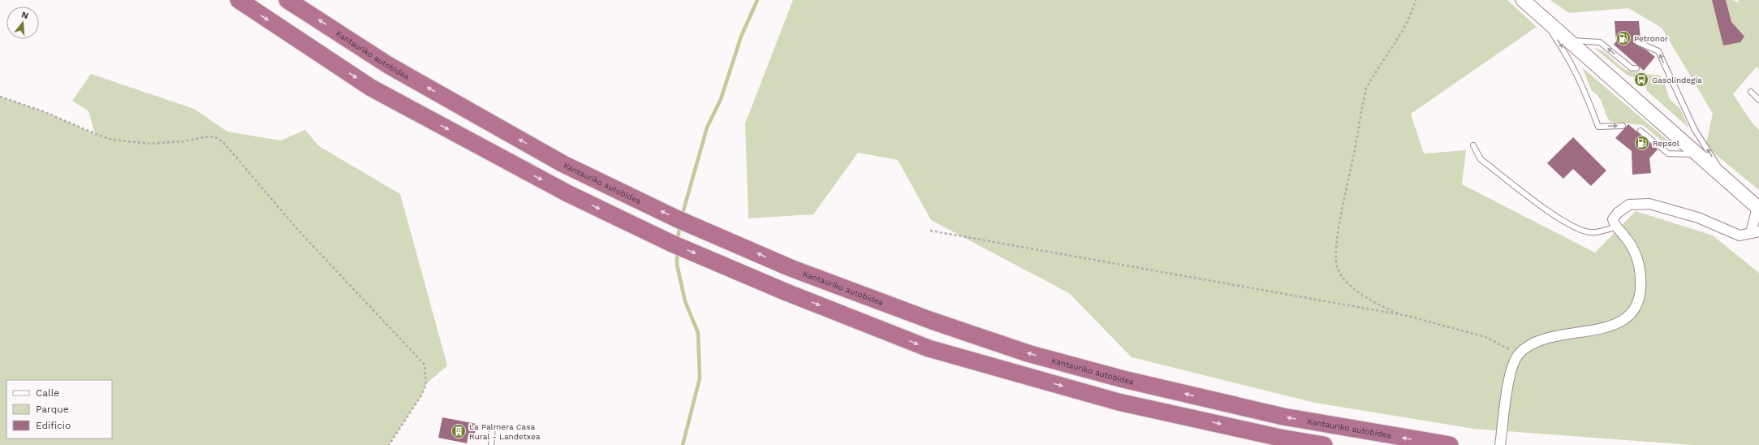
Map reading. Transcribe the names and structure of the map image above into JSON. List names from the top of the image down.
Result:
{
  "streets": {
    "highway": ["Kantauriko autobidea"]
  },
  "places": {
    "fuel station": ["Petronor", "Repsol"],
    "bus stop": ["Gasolindegia"],
    "building": ["La Palmera Casa Rural - Landetxea"]
  },
  "legend": ["Calle", "Parque", "Edificio"],
  "north": "top"
}
